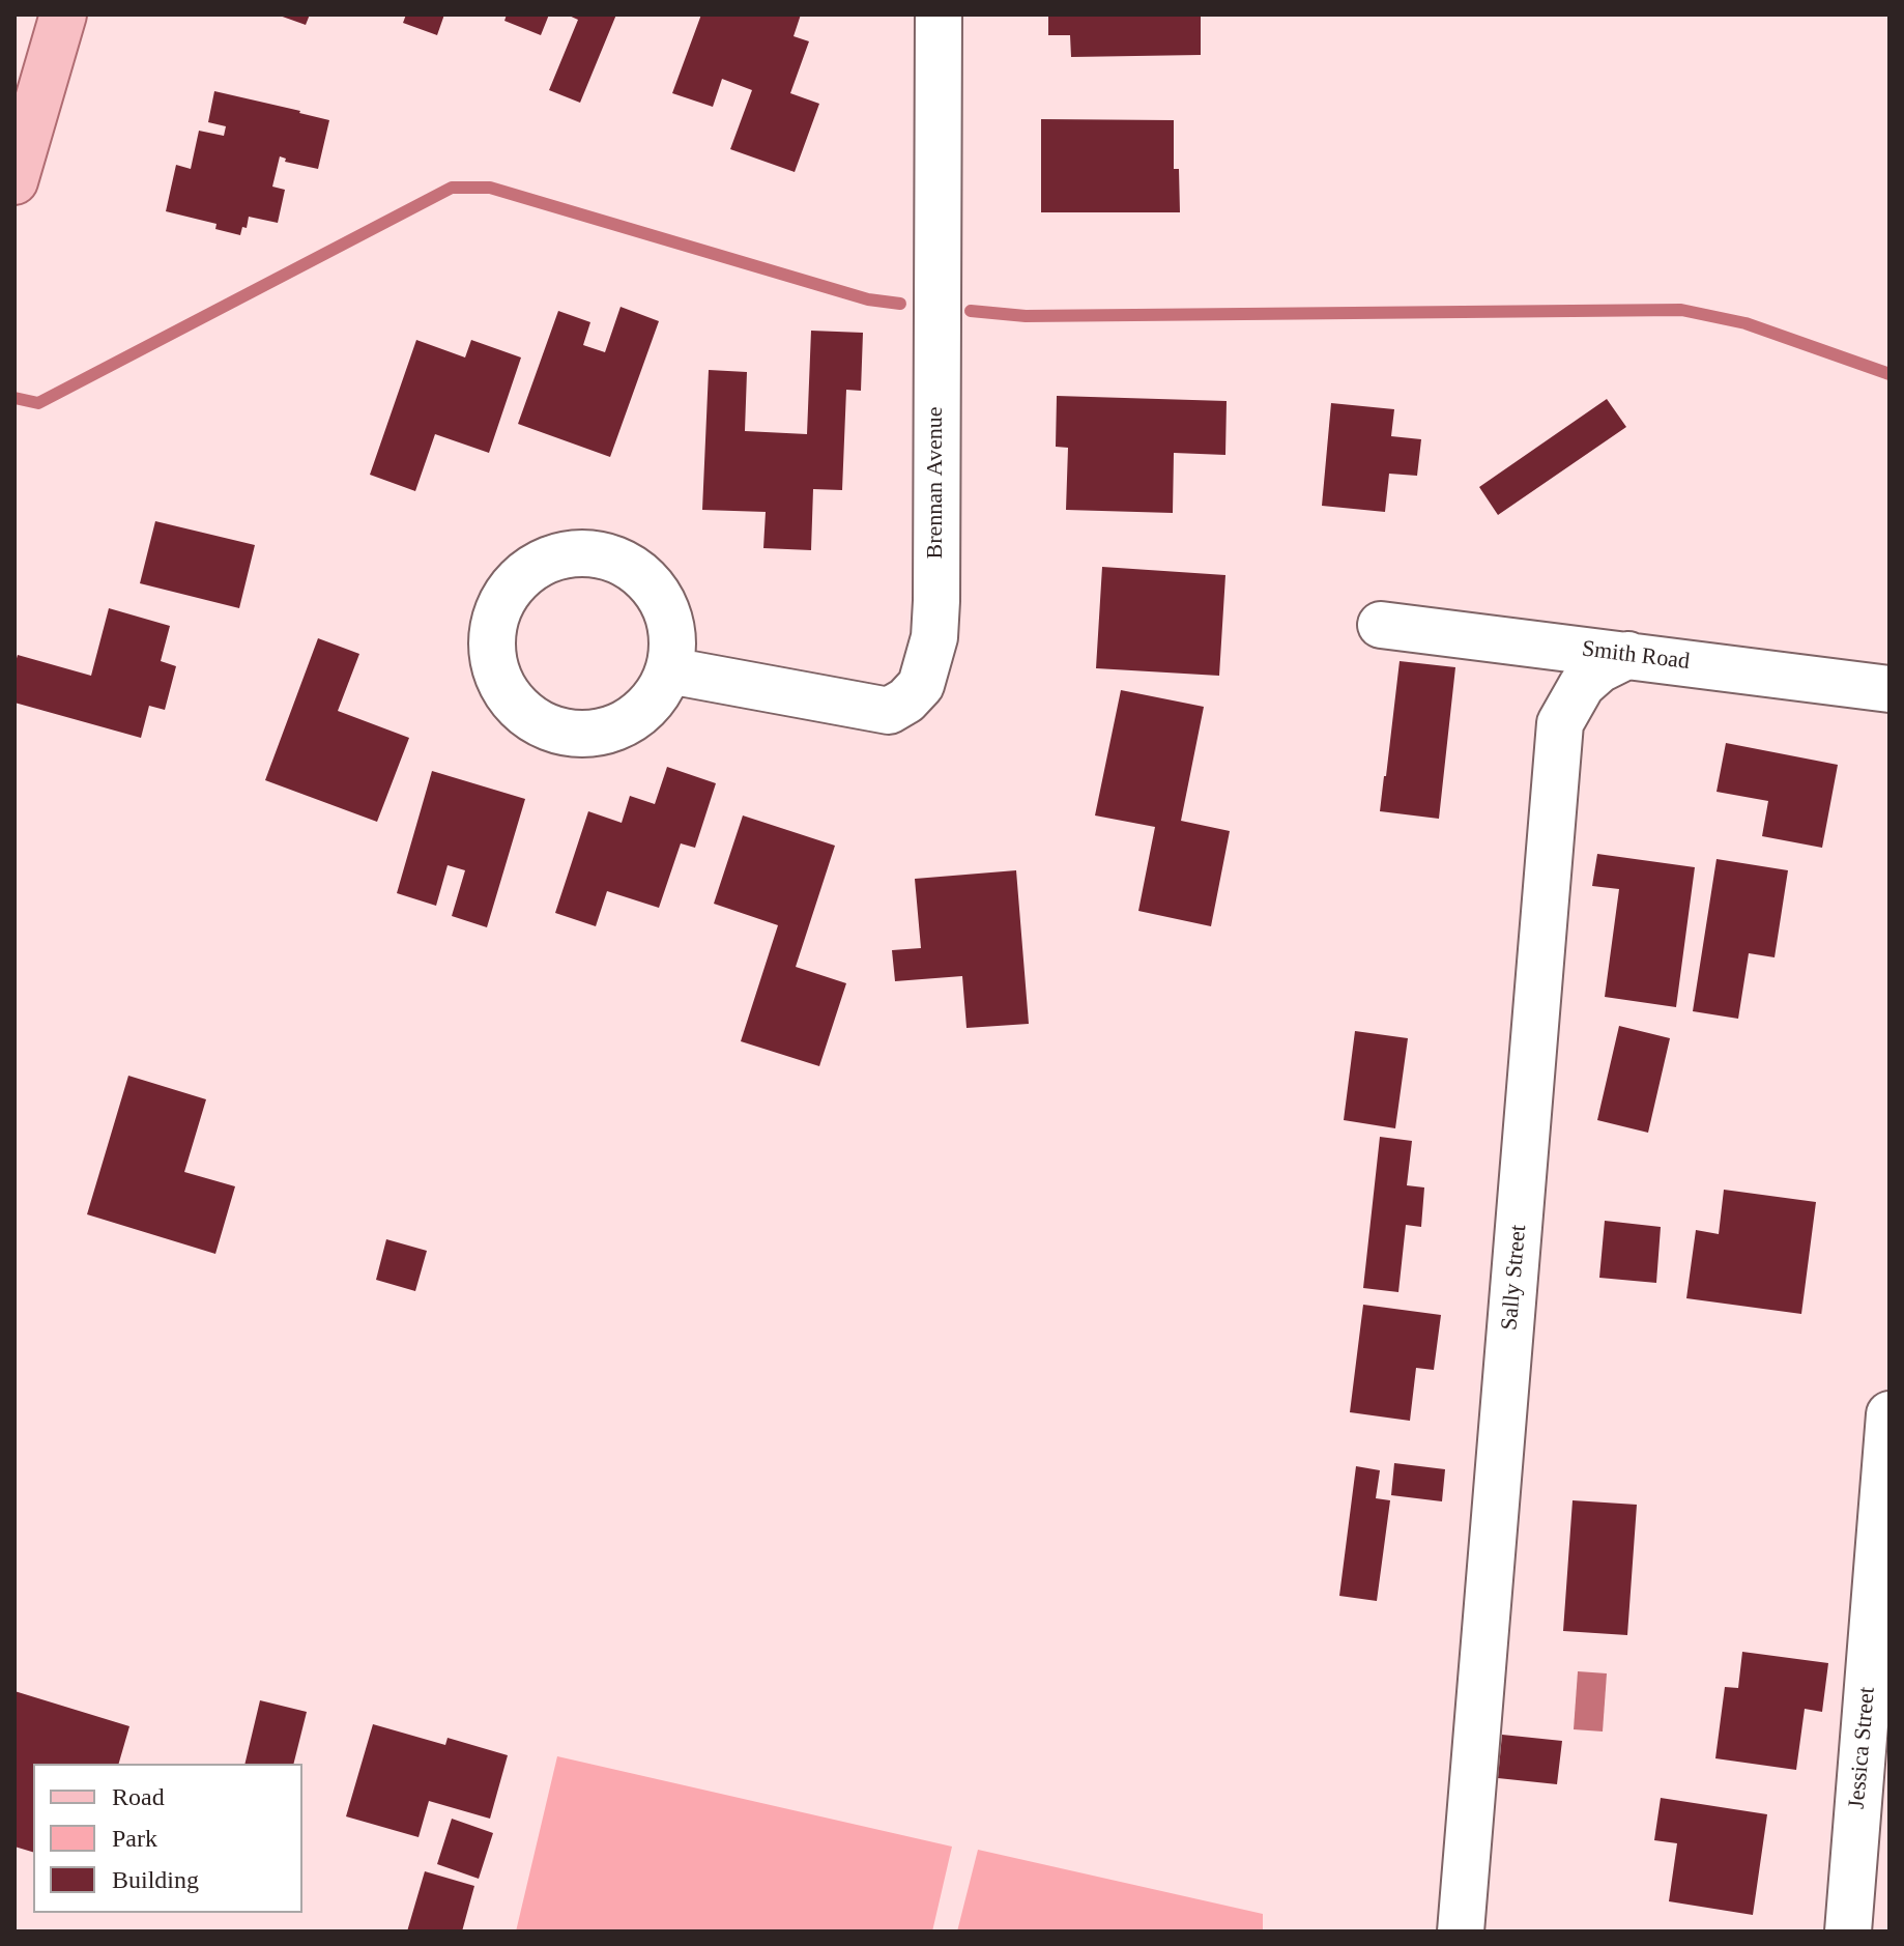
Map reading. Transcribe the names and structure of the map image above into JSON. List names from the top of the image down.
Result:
{
  "streets": {
    "street": [
      "Brennan Avenue",
      "Smith Road",
      "Sally Street",
      "Jessica Street"
    ]
  },
  "crossings": [
    ["Smith Road", "Sally Street"]
  ],
  "legend": ["Road", "Park", "Building"]
}
